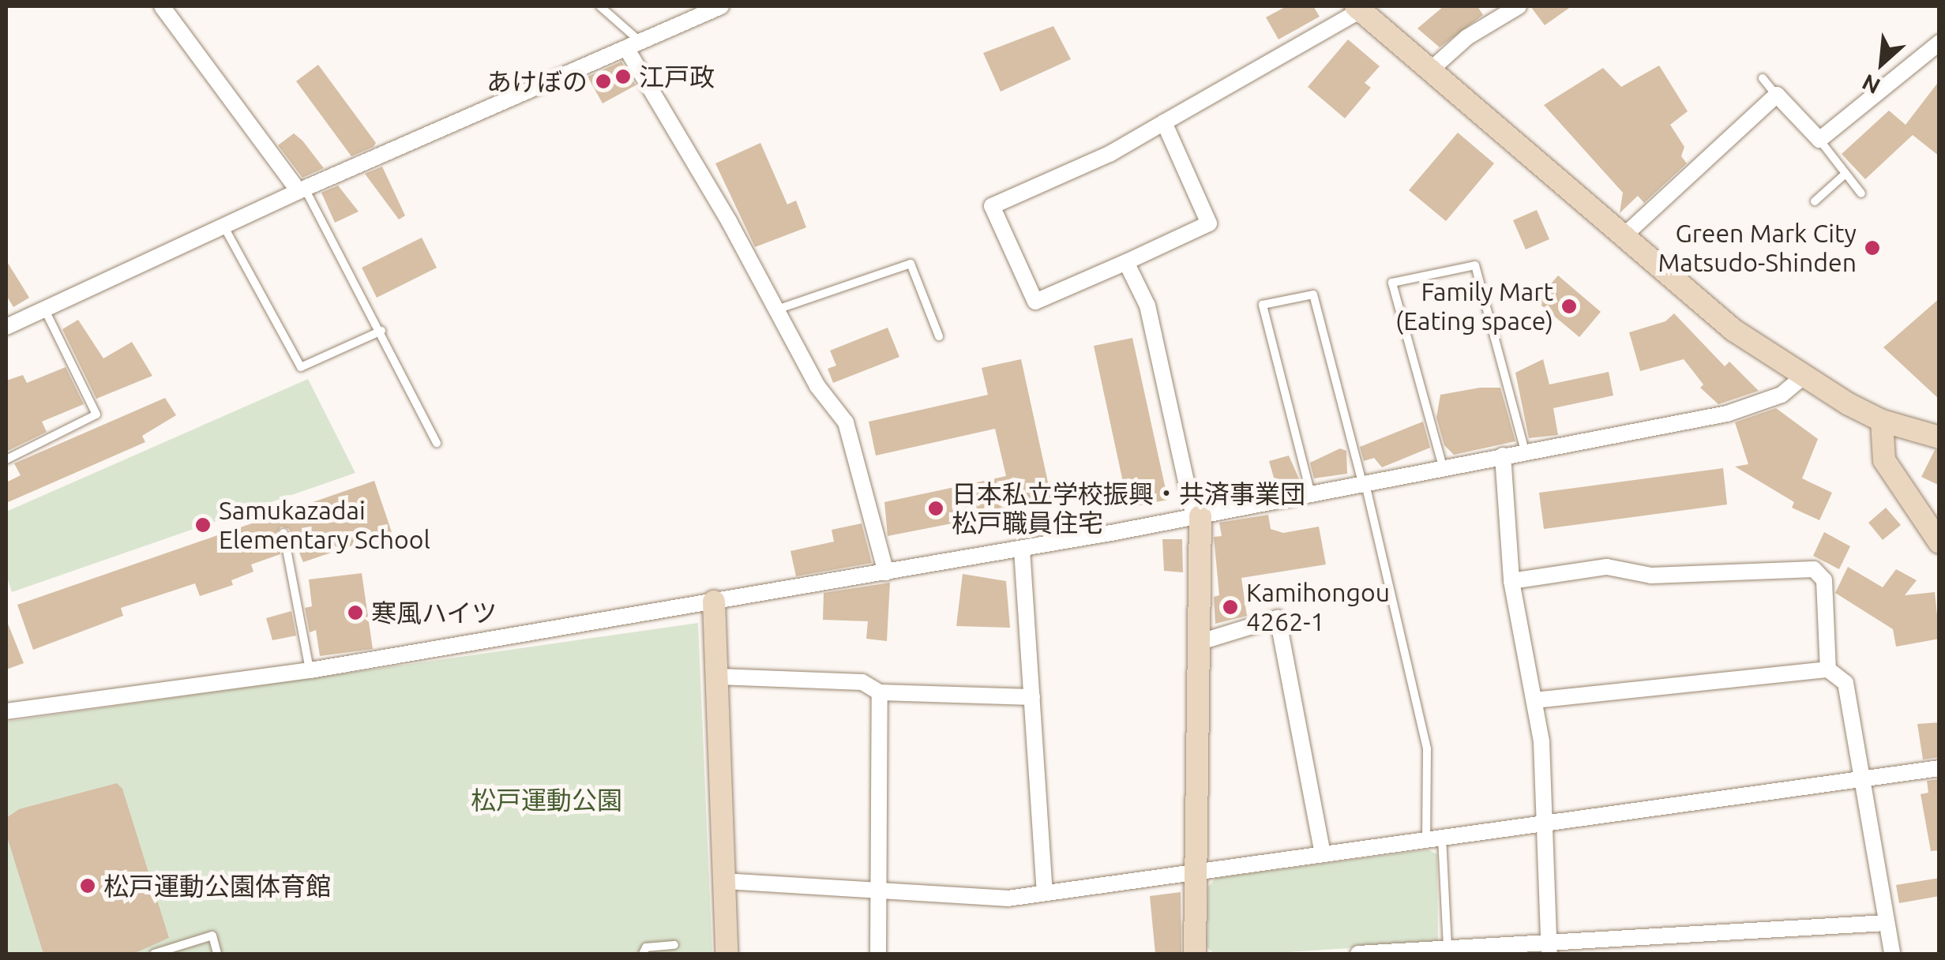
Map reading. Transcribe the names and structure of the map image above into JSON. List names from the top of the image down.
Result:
{
  "parks": ["松戸運動公園"],
  "places": [
    "江戸政",
    "あけぼの",
    "Green Mark City Matsudo-Shinden",
    "Family Mart (Eating space)",
    "日本私立学校振興・共済事業団 松戸職員住宅",
    "Samukazadai Elementary School",
    "Kamihongou 4262-1",
    "寒風ハイツ",
    "松戸運動公園体育館"
  ],
  "north": "bottom left"
}
